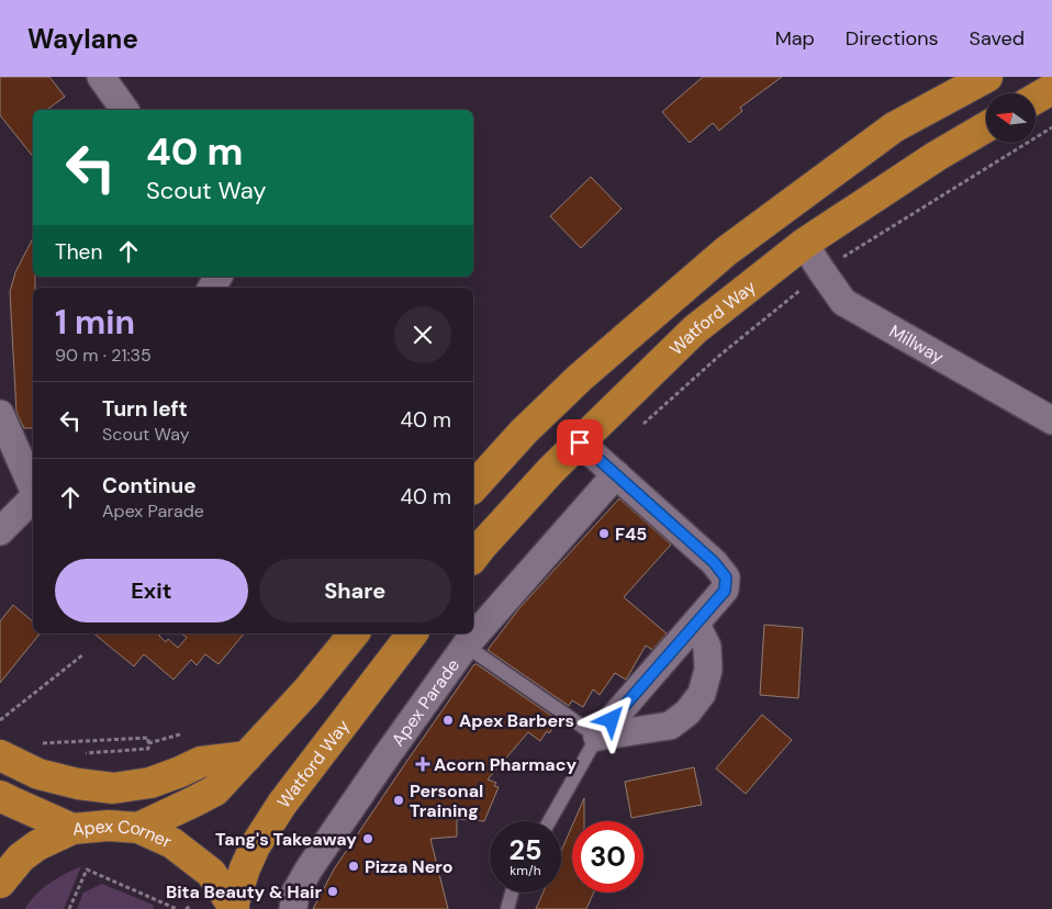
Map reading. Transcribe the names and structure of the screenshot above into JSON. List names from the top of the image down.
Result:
{
  "streets": {
    "highway": ["Watford Way", "Apex Corner"],
    "street": ["Millway", "Apex Parade"]
  },
  "crossings": [
    ["Watford Way", "Millway"],
    ["Watford Way", "Apex Corner"]
  ],
  "places": {
    "other": [
      "F45",
      "Apex Barbers",
      "Personal Training",
      "Tang's Takeaway",
      "Pizza Nero",
      "Bita Beauty & Hair"
    ],
    "health": ["Acorn Pharmacy"]
  },
  "north": "left",
  "page": {
    "header": "Waylane",
    "nav": ["Map", "Directions", "Saved"],
    "turn": ["40 m", "Scout Way"],
    "then": "Then",
    "heading": ["1 min", "90 m · 21:35"],
    "list": [
      {
        "name": "Turn left",
        "note": "Scout Way",
        "value": "40 m"
      },
      {
        "name": "Continue",
        "note": "Apex Parade",
        "value": "40 m"
      }
    ],
    "buttons": ["Exit", "Share"],
    "speed": "25 km/h",
    "limit": "30"
  }
}
